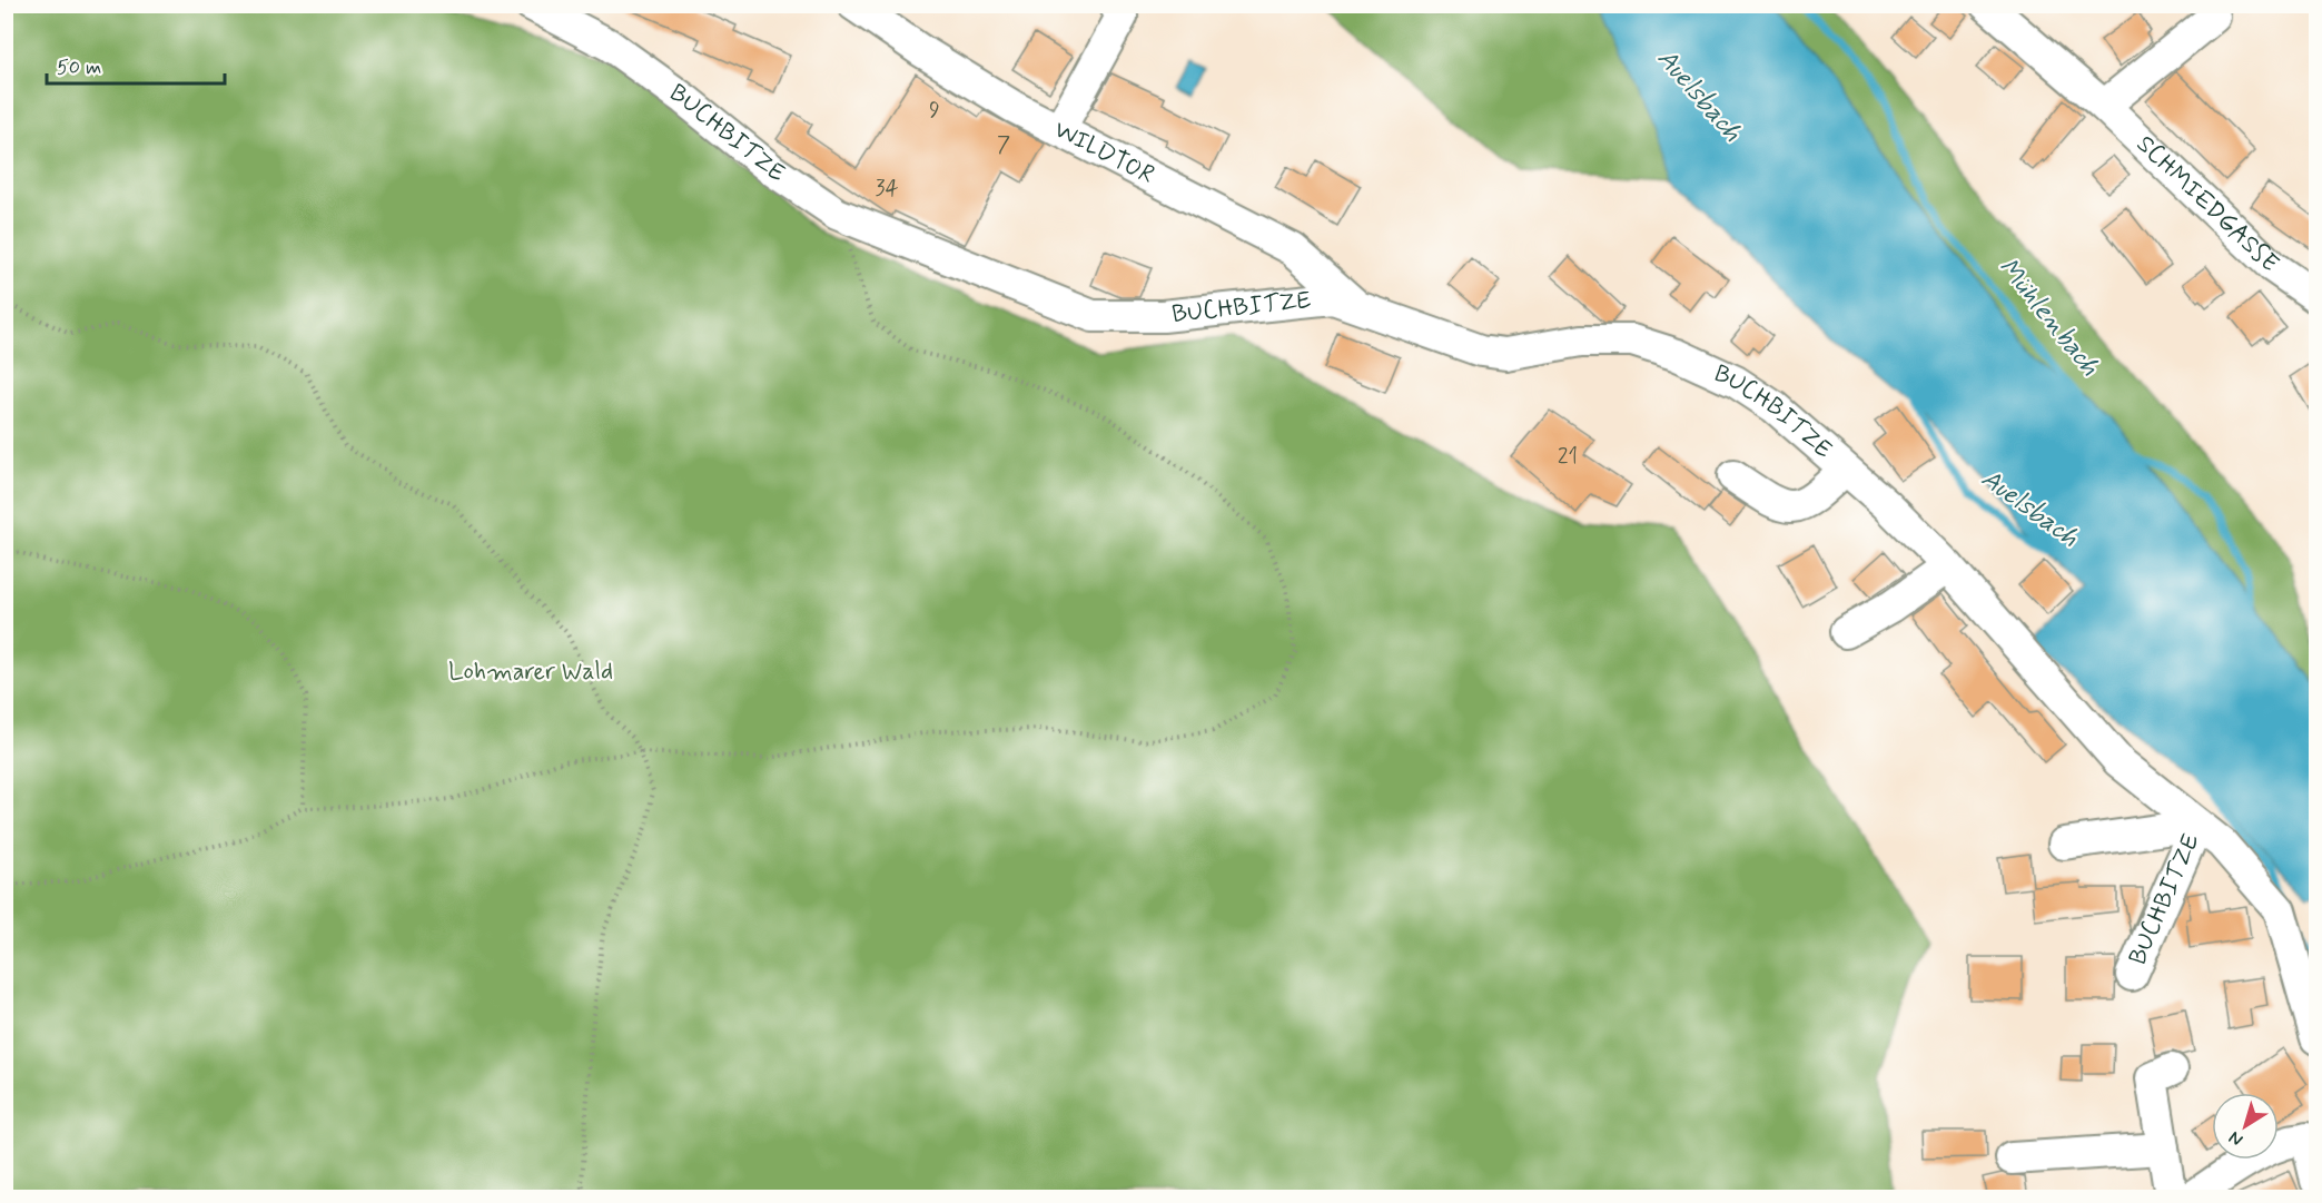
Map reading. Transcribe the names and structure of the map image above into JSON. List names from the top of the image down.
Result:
{
  "streets": {
    "street": ["BUCHBITZE", "WILDTOR", "SCHMIEDGASSE"]
  },
  "crossings": [
    ["BUCHBITZE", "WILDTOR"]
  ],
  "water": ["Auelsbach", "Mühlenbach"],
  "parks": ["Lohmarer Wald"],
  "house_numbers": [
    "9",
    "7",
    "34",
    "21"
  ],
  "scale_bar": "50 m",
  "north": "bottom left"
}
